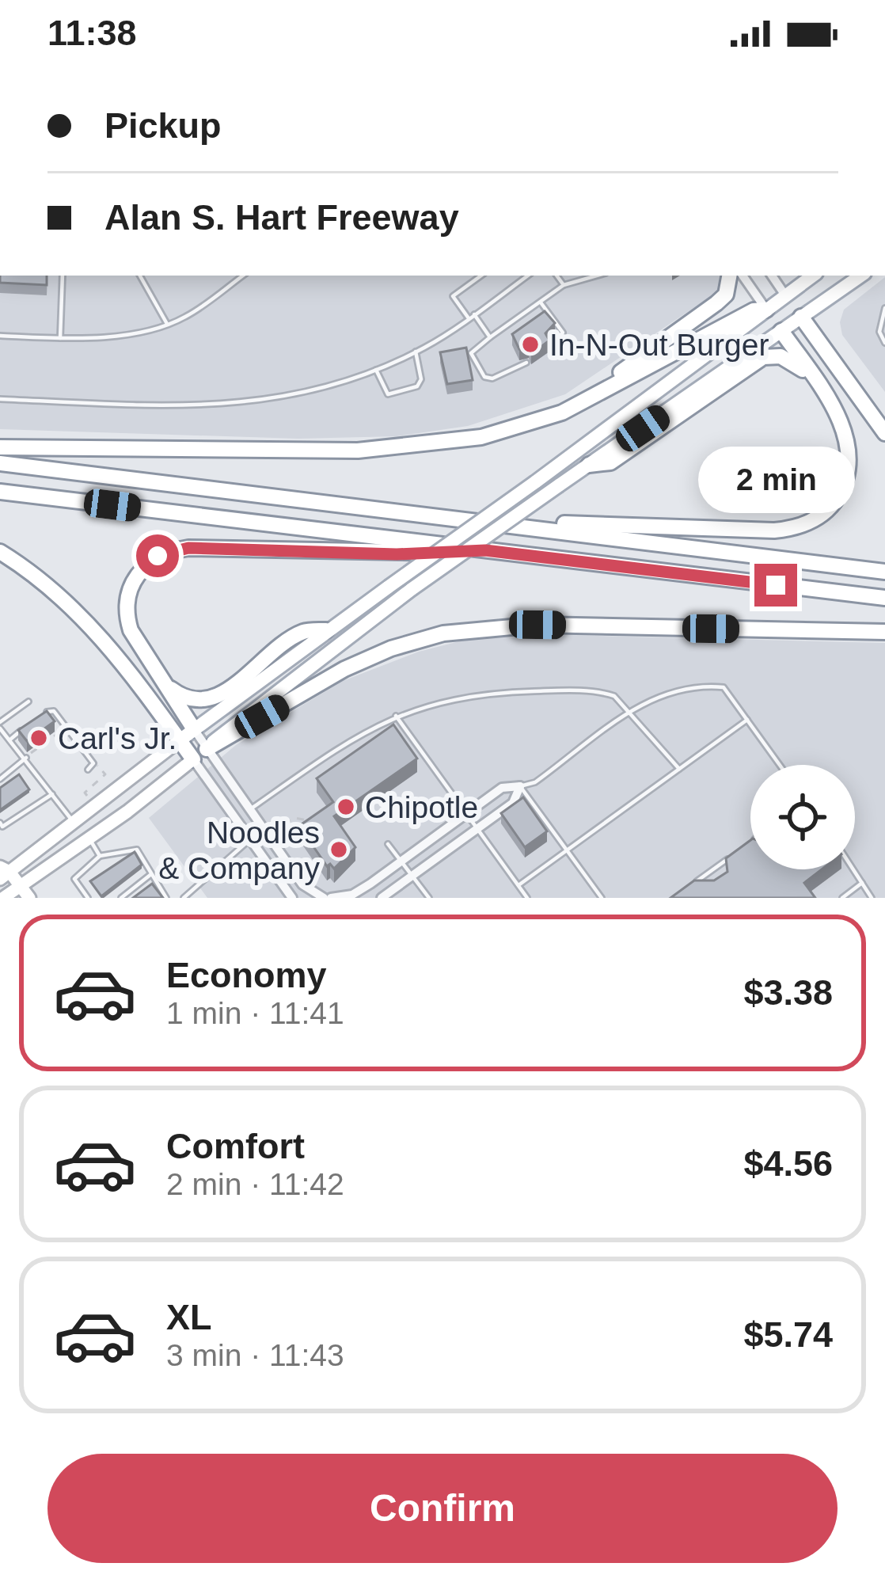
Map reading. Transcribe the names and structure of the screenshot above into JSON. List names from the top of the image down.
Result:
{
  "places": [
    "In-N-Out Burger",
    "Carl's Jr.",
    "Chipotle",
    "Noodles & Company"
  ],
  "page": {
    "status": "11:38",
    "banner": ["Pickup", "Alan S. Hart Freeway"],
    "bubble": "2 min",
    "list": [
      {
        "name": "Economy",
        "note": "1 min · 11:41",
        "value": "$3.38"
      },
      {
        "name": "Comfort",
        "note": "2 min · 11:42",
        "value": "$4.56"
      },
      {
        "name": "XL",
        "note": "3 min · 11:43",
        "value": "$5.74"
      }
    ],
    "buttons": "Confirm"
  }
}
